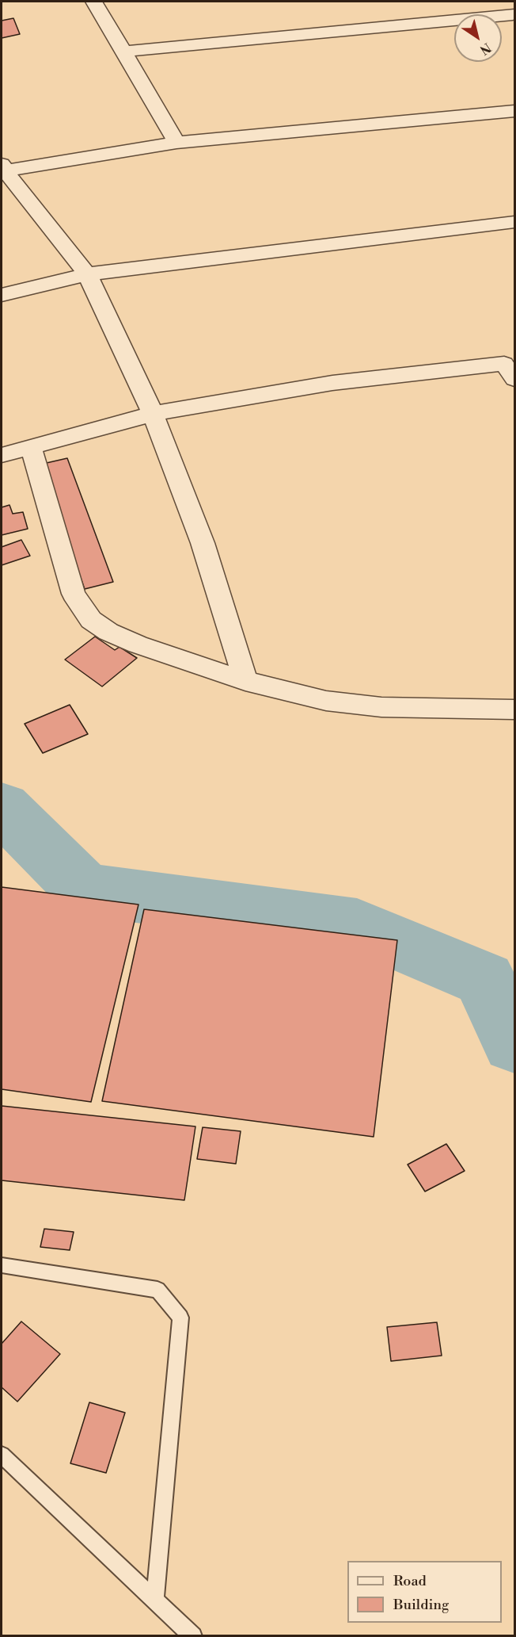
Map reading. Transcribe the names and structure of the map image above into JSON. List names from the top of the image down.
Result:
{
  "legend": ["Road", "Building"],
  "north": "bottom right"
}
